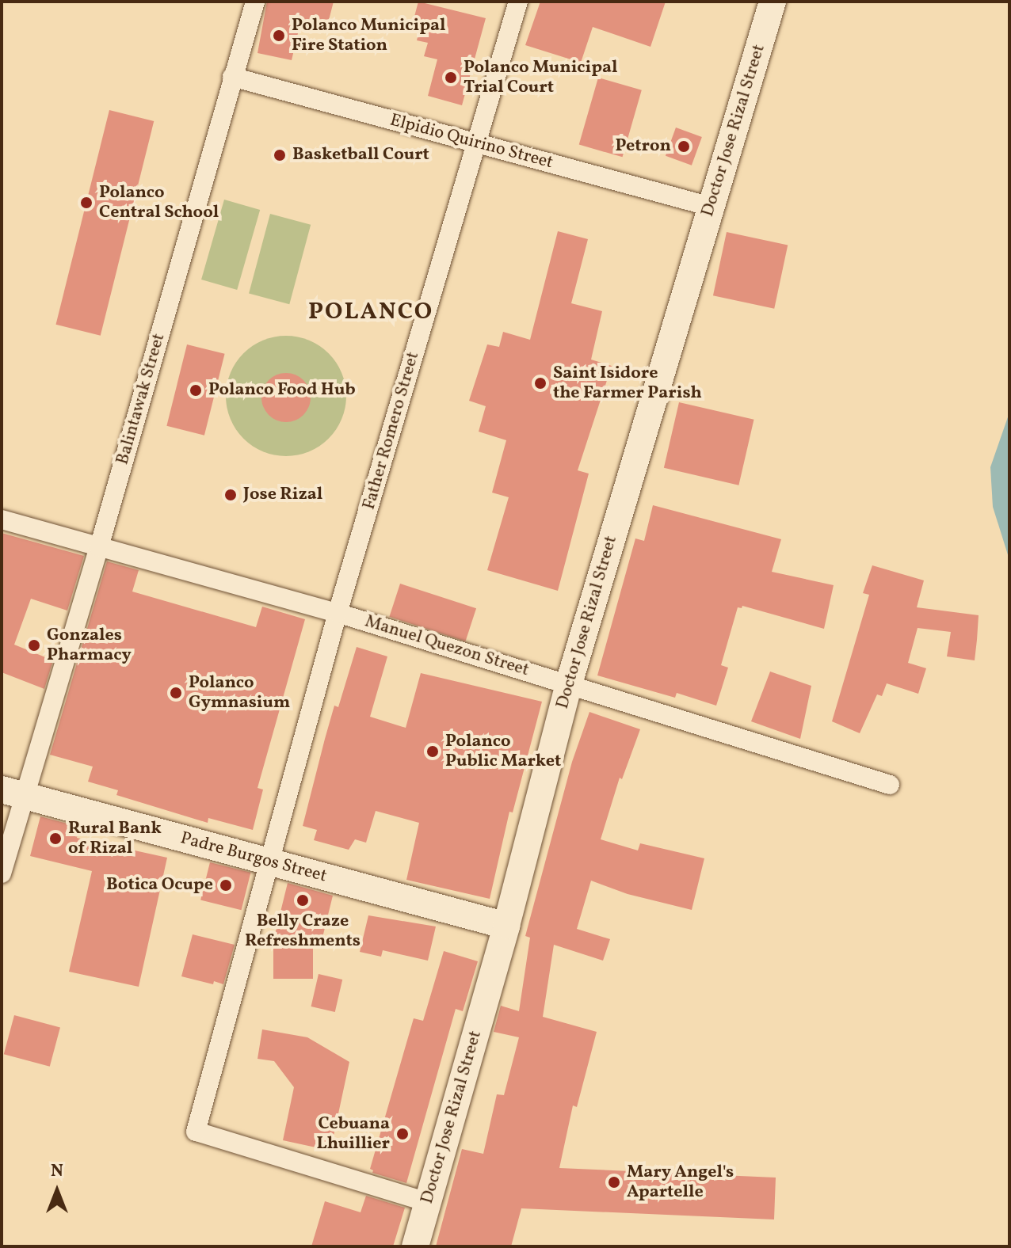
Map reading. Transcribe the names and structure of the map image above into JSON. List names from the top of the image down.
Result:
{
  "streets": {
    "main road": ["Doctor Jose Rizal Street", "Padre Burgos Street"],
    "street": [
      "Elpidio Quirino Street",
      "Balintawak Street",
      "Father Romero Street",
      "Manuel Quezon Street"
    ]
  },
  "crossings": [
    ["Doctor Jose Rizal Street", "Elpidio Quirino Street"],
    ["Doctor Jose Rizal Street", "Father Romero Street"],
    ["Doctor Jose Rizal Street", "Manuel Quezon Street"],
    ["Doctor Jose Rizal Street", "Padre Burgos Street"],
    ["Elpidio Quirino Street", "Balintawak Street"],
    ["Elpidio Quirino Street", "Father Romero Street"],
    ["Balintawak Street", "Manuel Quezon Street"],
    ["Balintawak Street", "Padre Burgos Street"],
    ["Father Romero Street", "Manuel Quezon Street"],
    ["Father Romero Street", "Padre Burgos Street"]
  ],
  "districts": ["POLANCO"],
  "places": [
    "Polanco Municipal Fire Station",
    "Polanco Municipal Trial Court",
    "Petron",
    "Basketball Court",
    "Polanco Central School",
    "Saint Isidore the Farmer Parish",
    "Polanco Food Hub",
    "Jose Rizal",
    "Gonzales Pharmacy",
    "Polanco Gymnasium",
    "Polanco Public Market",
    "Rural Bank of Rizal",
    "Botica Ocupe",
    "Belly Craze Refreshments",
    "Cebuana Lhuillier",
    "Mary Angel's Apartelle"
  ],
  "north": "top"
}
